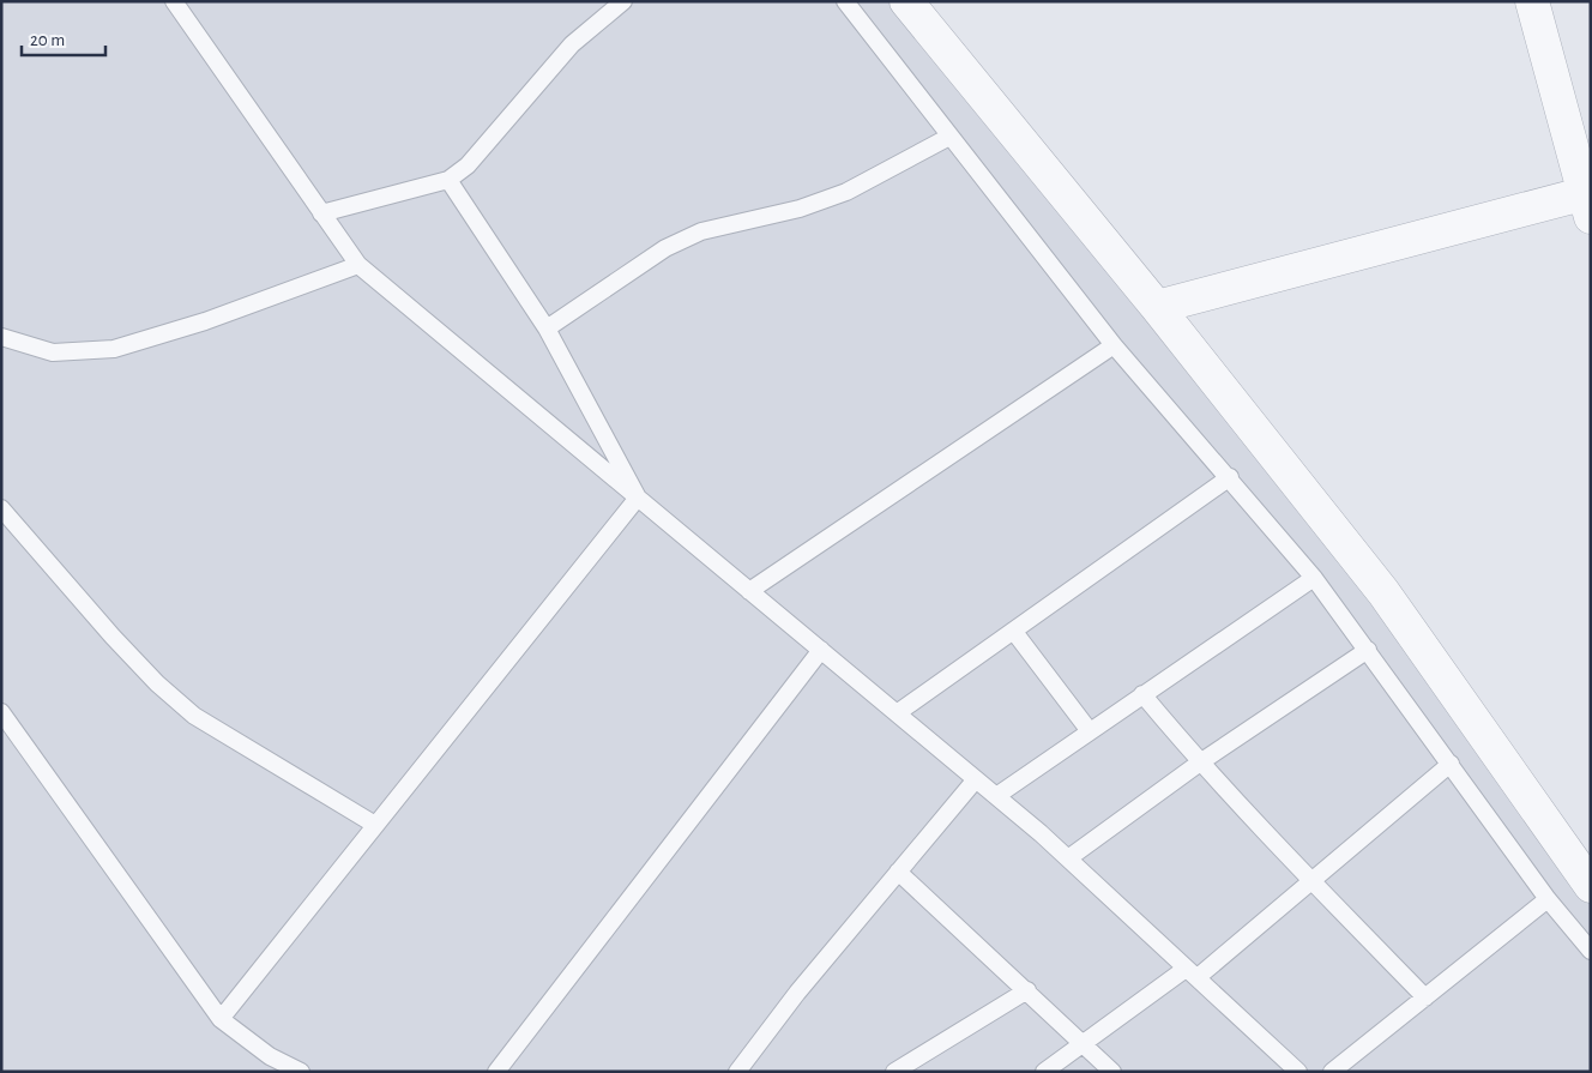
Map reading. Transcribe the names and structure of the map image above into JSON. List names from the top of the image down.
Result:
{
  "scale_bar": "20 m"
}
